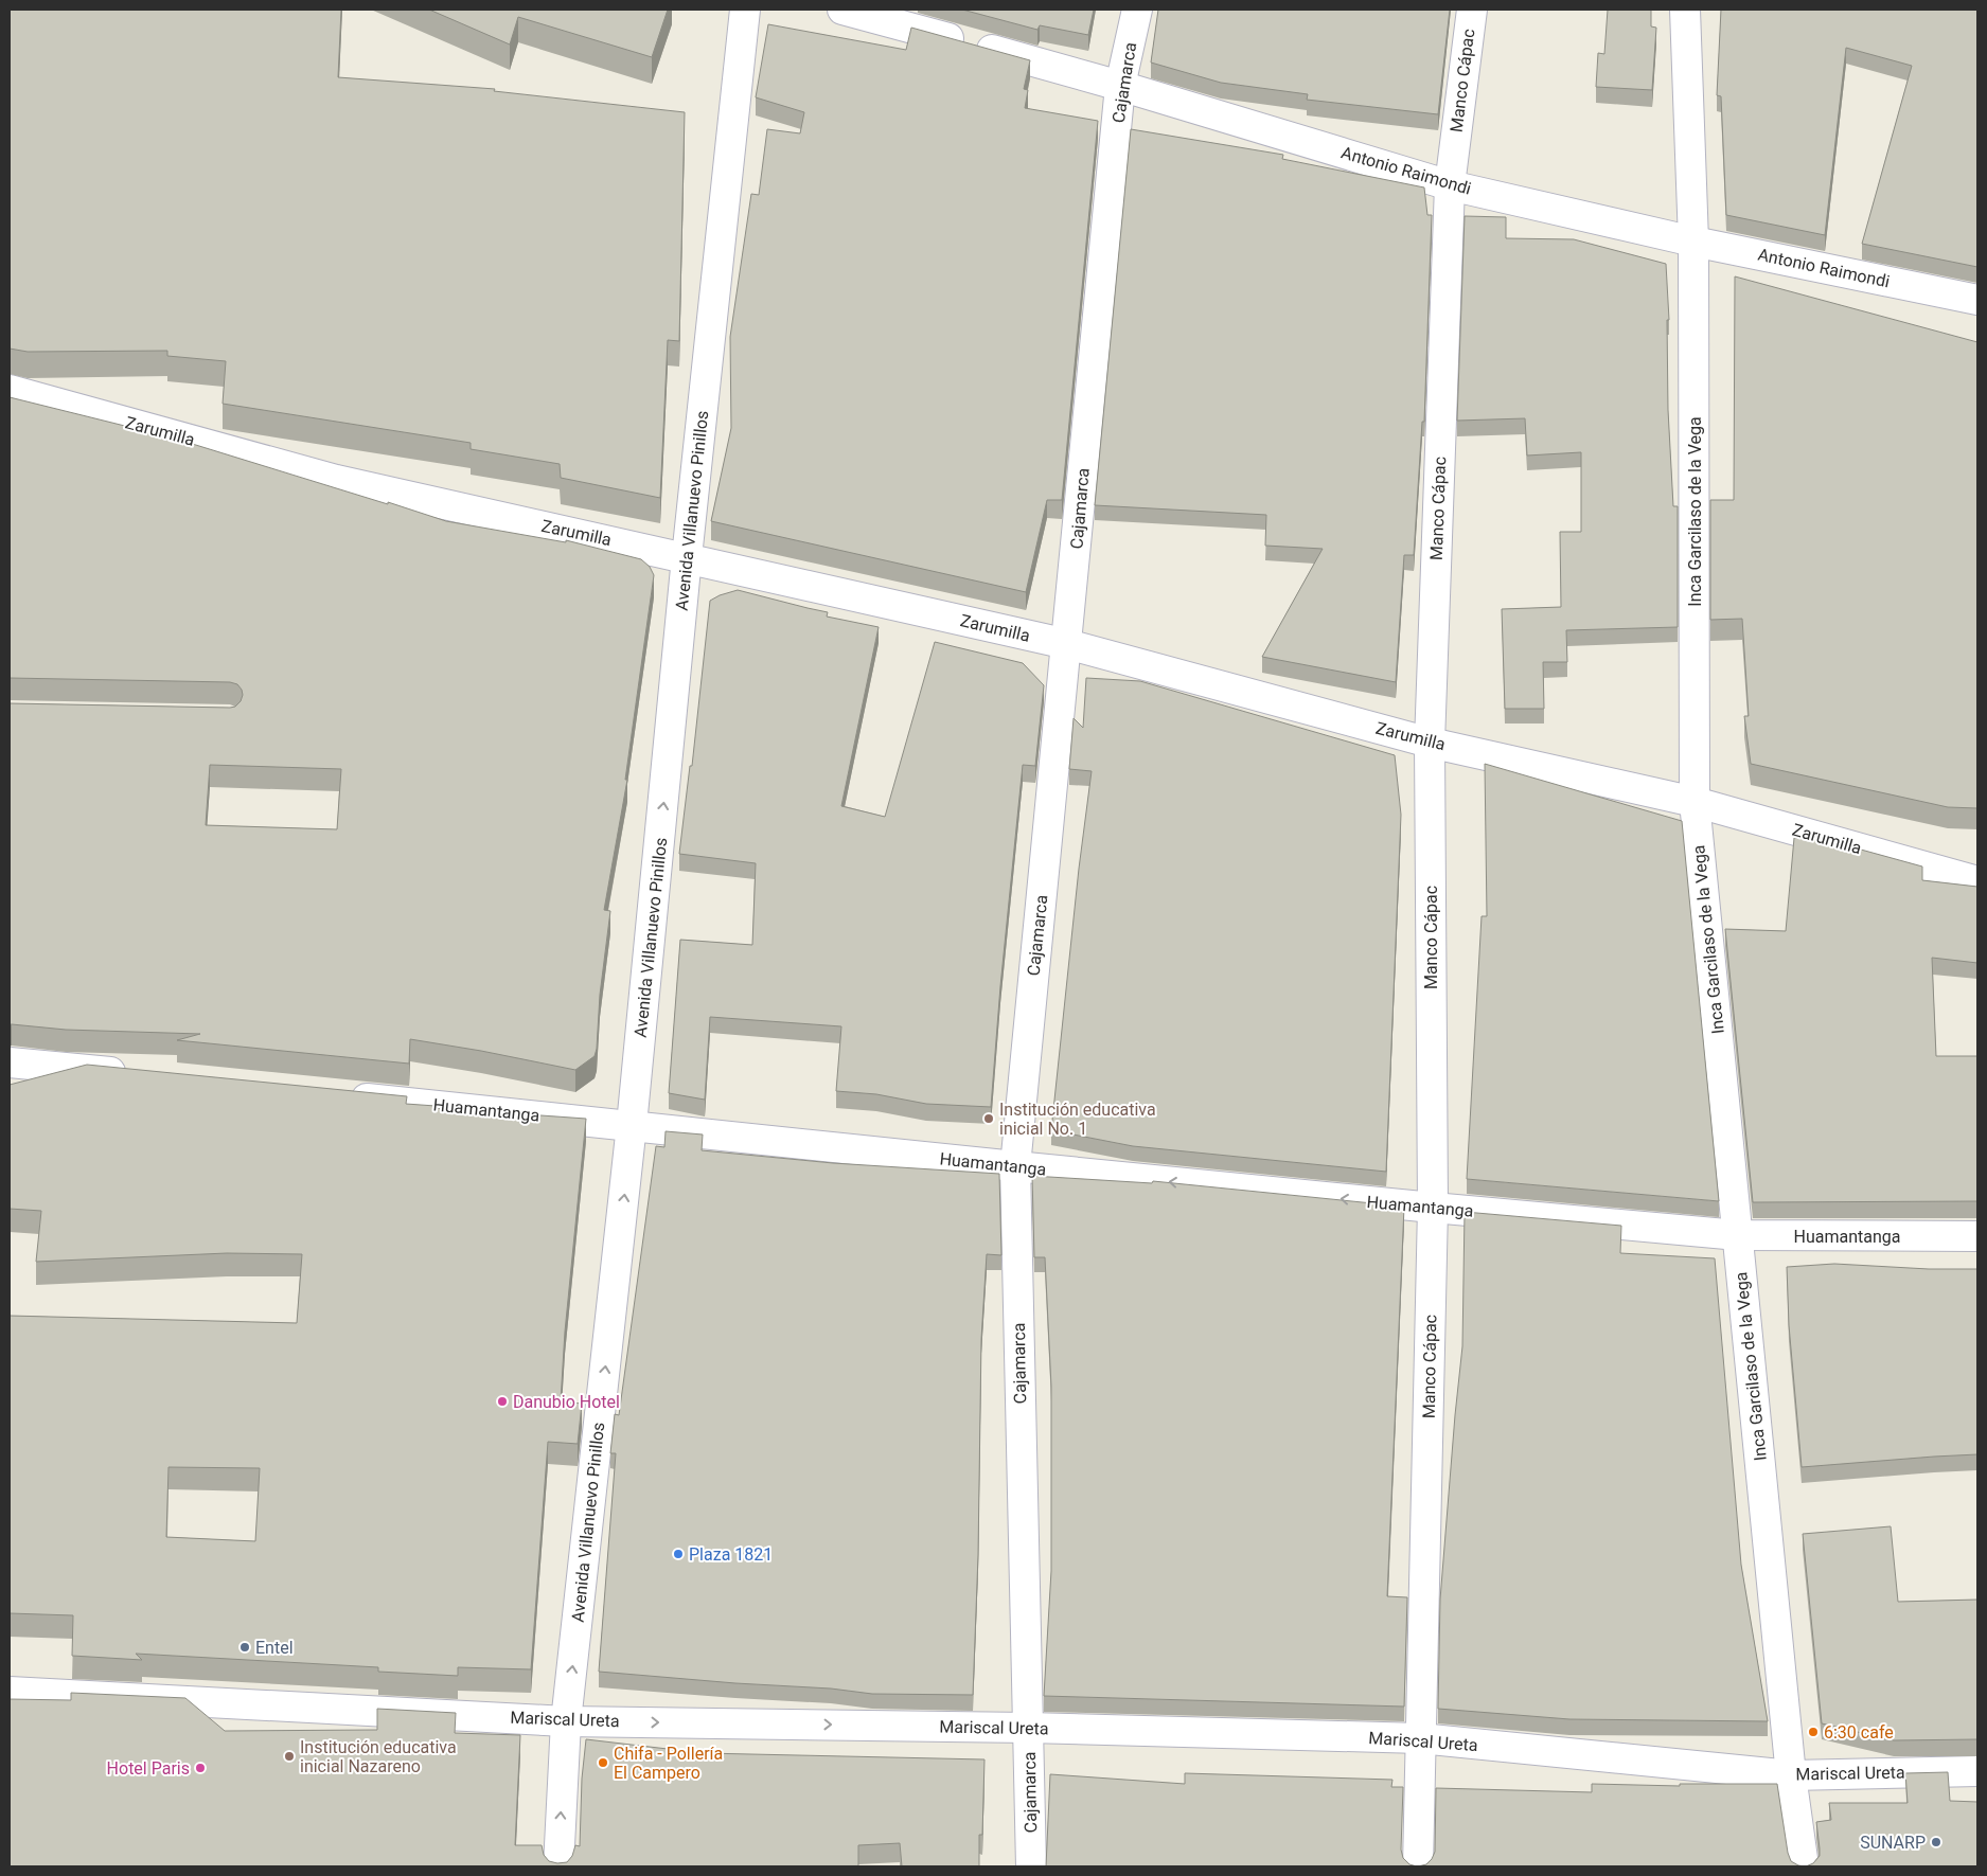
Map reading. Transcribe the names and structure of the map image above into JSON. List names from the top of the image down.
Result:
{
  "streets": {
    "street": [
      "Manco Cápac",
      "Cajamarca",
      "Antonio Raimondi",
      "Zarumilla",
      "Avenida Villanuevo Pinillos",
      "Inca Garcilaso de la Vega",
      "Huamantanga",
      "Mariscal Ureta"
    ]
  },
  "crossings": [
    ["Manco Cápac", "Antonio Raimondi"],
    ["Manco Cápac", "Zarumilla"],
    ["Manco Cápac", "Huamantanga"],
    ["Manco Cápac", "Mariscal Ureta"],
    ["Cajamarca", "Antonio Raimondi"],
    ["Cajamarca", "Zarumilla"],
    ["Cajamarca", "Huamantanga"],
    ["Cajamarca", "Mariscal Ureta"],
    ["Antonio Raimondi", "Inca Garcilaso de la Vega"],
    ["Zarumilla", "Avenida Villanuevo Pinillos"],
    ["Zarumilla", "Inca Garcilaso de la Vega"],
    ["Avenida Villanuevo Pinillos", "Huamantanga"],
    ["Avenida Villanuevo Pinillos", "Mariscal Ureta"],
    ["Inca Garcilaso de la Vega", "Huamantanga"],
    ["Inca Garcilaso de la Vega", "Mariscal Ureta"]
  ],
  "one_way": ["Avenida Villanuevo Pinillos"],
  "places": [
    "Institución educativa inicial No. 1",
    "Danubio Hotel",
    "Plaza 1821",
    "Entel",
    "6:30 cafe",
    "Institución educativa inicial Nazareno",
    "Chifa - Pollería El Campero",
    "Hotel Paris",
    "SUNARP"
  ]
}
